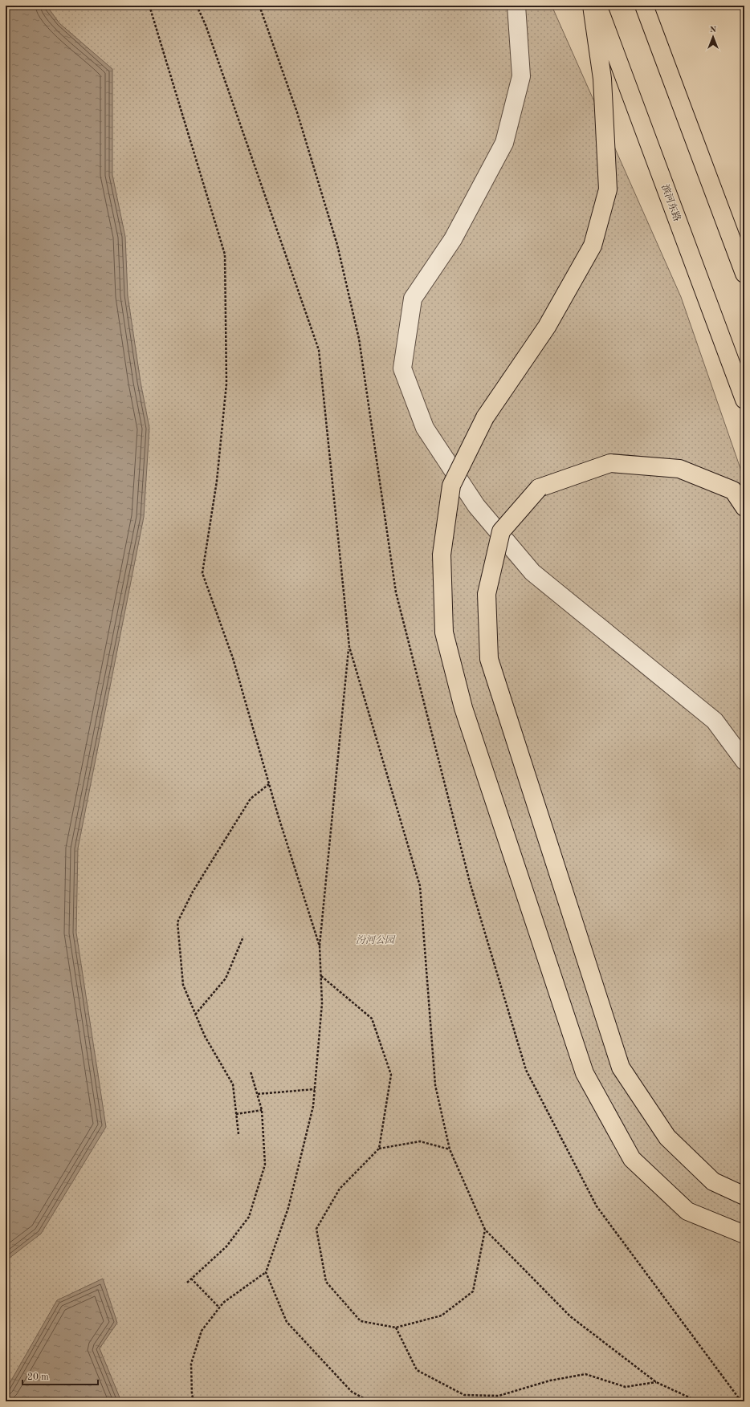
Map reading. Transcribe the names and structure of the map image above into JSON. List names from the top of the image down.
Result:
{
  "streets": {
    "highway": ["滨河东路"]
  },
  "parks": ["汾河公园"],
  "scale_bar": "20 m",
  "north": "top"
}
